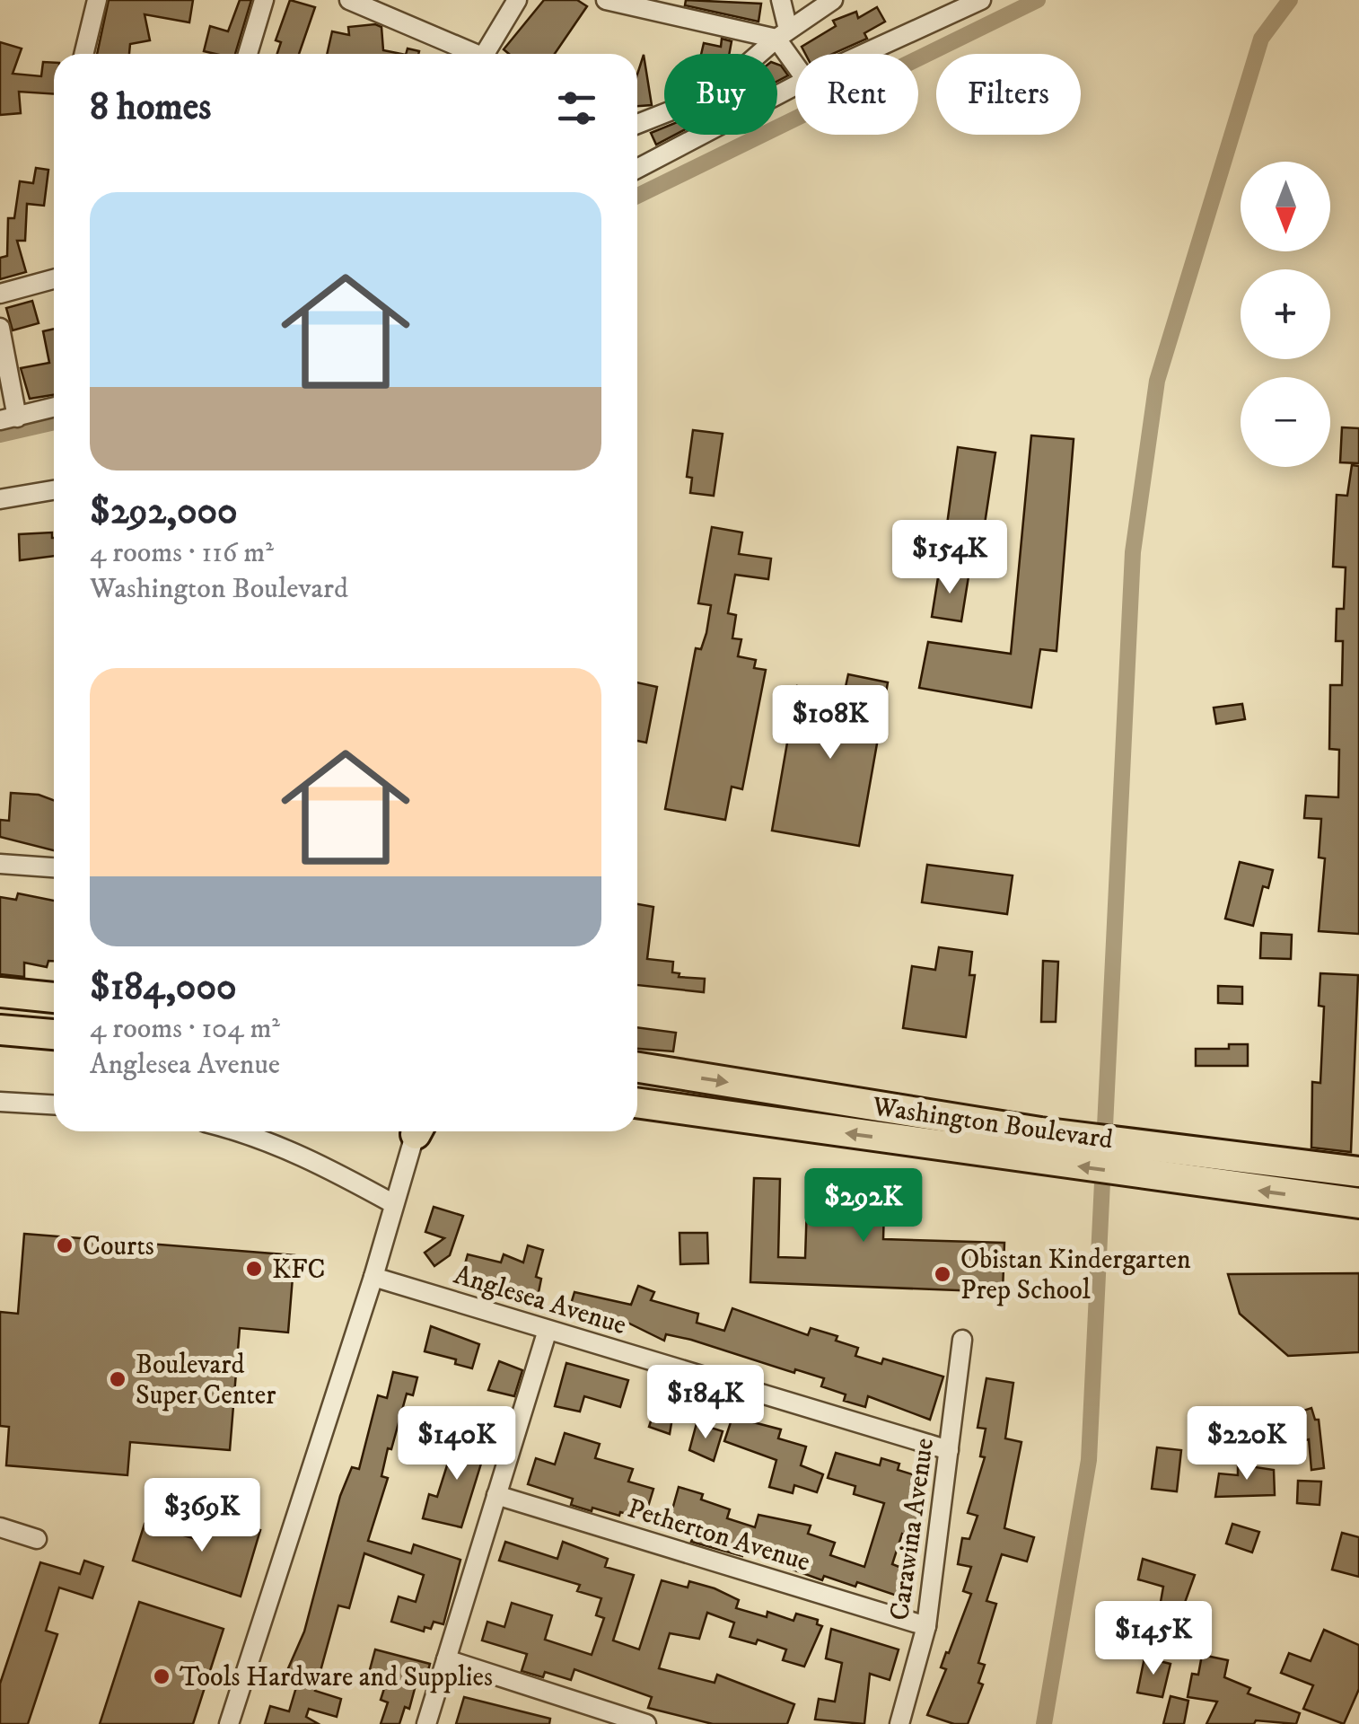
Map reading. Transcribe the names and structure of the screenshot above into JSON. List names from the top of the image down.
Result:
{
  "streets": {
    "highway": ["Washington Boulevard"],
    "street": ["Anglesea Avenue", "Carawina Avenue", "Petherton Avenue"]
  },
  "crossings": [
    ["Anglesea Avenue", "Carawina Avenue"],
    ["Carawina Avenue", "Petherton Avenue"]
  ],
  "places": [
    "Courts",
    "KFC",
    "Obistan Kindergarten Prep School",
    "Boulevard Super Center",
    "Tools Hardware and Supplies"
  ],
  "north": "bottom",
  "page": {
    "chip": ["Buy", "Rent", "Filters"],
    "heading": "8 homes",
    "map_buttons": ["+", "−"],
    "list": [
      {
        "name": "$292,000",
        "note": "4 rooms · 116 m² · Washington Boulevard"
      },
      {
        "name": "$184,000",
        "note": "4 rooms · 104 m² · Anglesea Avenue"
      }
    ],
    "price": [
      "$154K",
      "$108K",
      "$292K",
      "$184K",
      "$140K",
      "$220K",
      "$369K",
      "$145K"
    ]
  }
}
